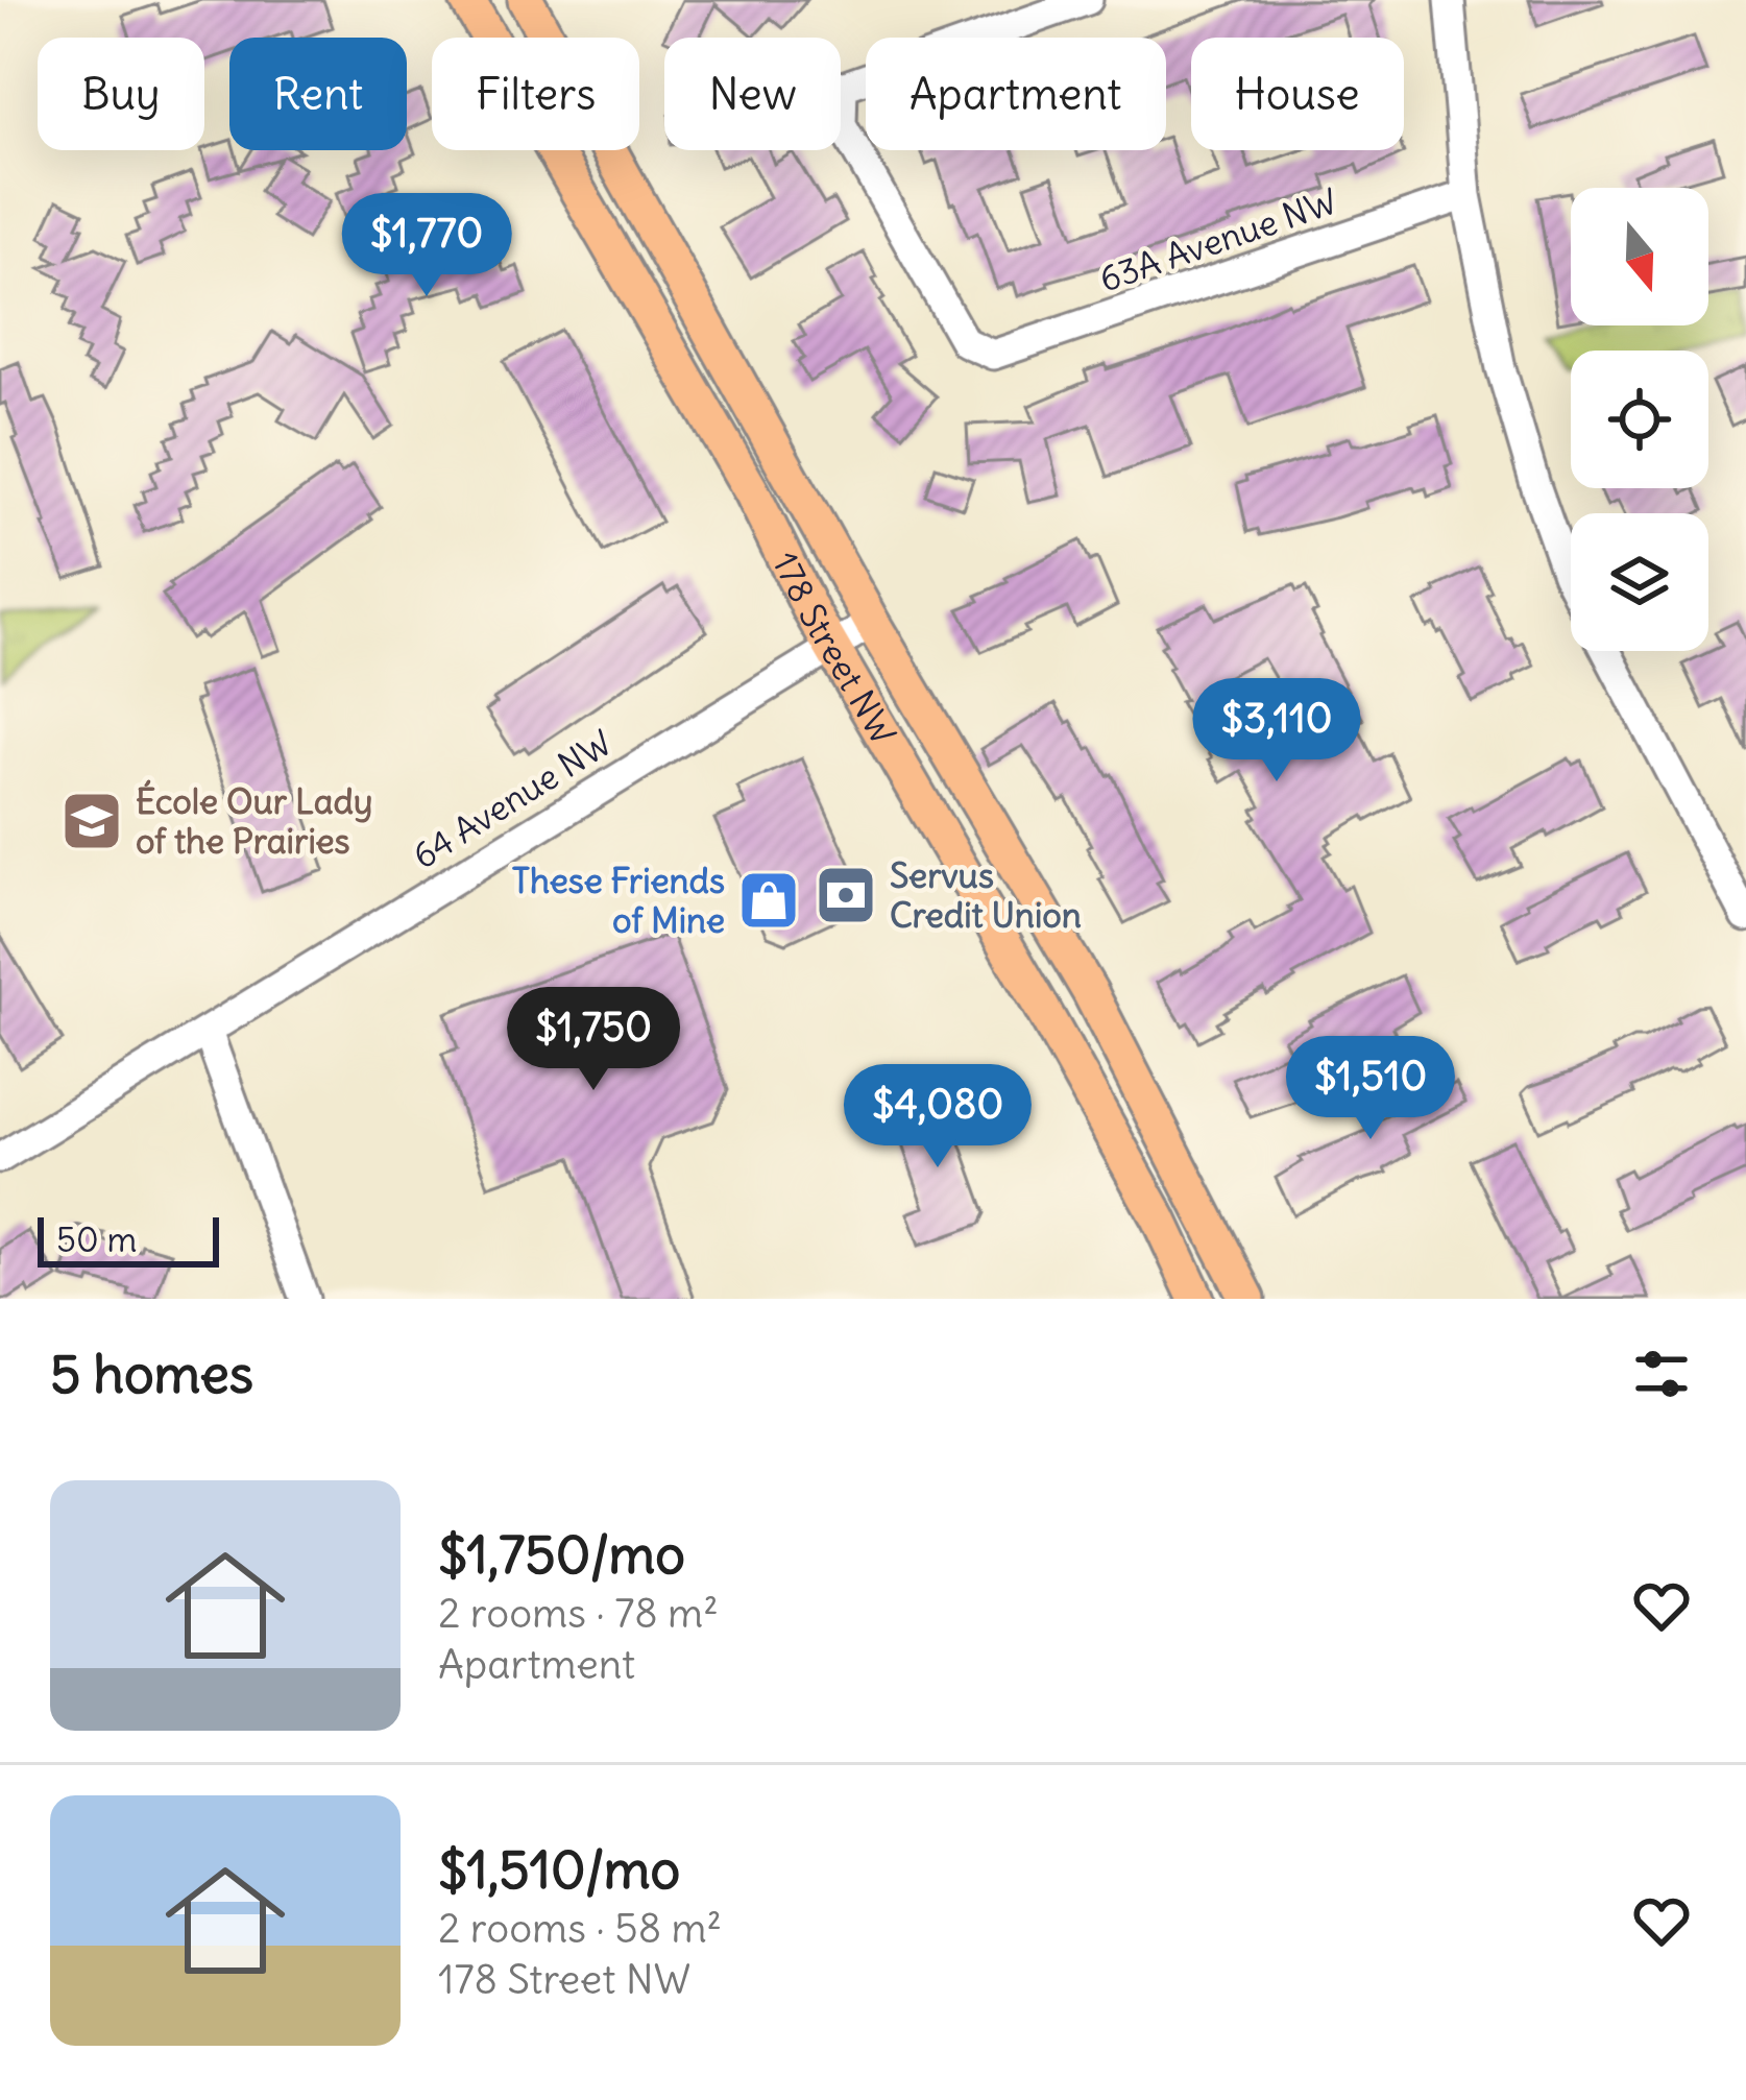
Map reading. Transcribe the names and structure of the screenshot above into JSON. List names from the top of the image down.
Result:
{
  "streets": {
    "main road": ["178 Street NW"],
    "street": ["63A Avenue NW", "64 Avenue NW"]
  },
  "crossings": [
    ["178 Street NW", "64 Avenue NW"]
  ],
  "places": {
    "school or university": ["École Our Lady of the Prairies"],
    "bank": ["Servus Credit Union"],
    "shop": ["These Friends of Mine"]
  },
  "scale_bar": "50 m",
  "north": "bottom",
  "page": {
    "chip": [
      "Buy",
      "Rent",
      "Filters",
      "New",
      "Apartment",
      "House"
    ],
    "price": [
      "$1,770",
      "$3,110",
      "$1,750",
      "$1,510",
      "$4,080"
    ],
    "scale": "50 m",
    "heading": "5 homes",
    "list": [
      {
        "name": "$1,750/mo",
        "note": "2 rooms · 78 m² · Apartment"
      },
      {
        "name": "$1,510/mo",
        "note": "2 rooms · 58 m² · 178 Street NW"
      }
    ]
  }
}
